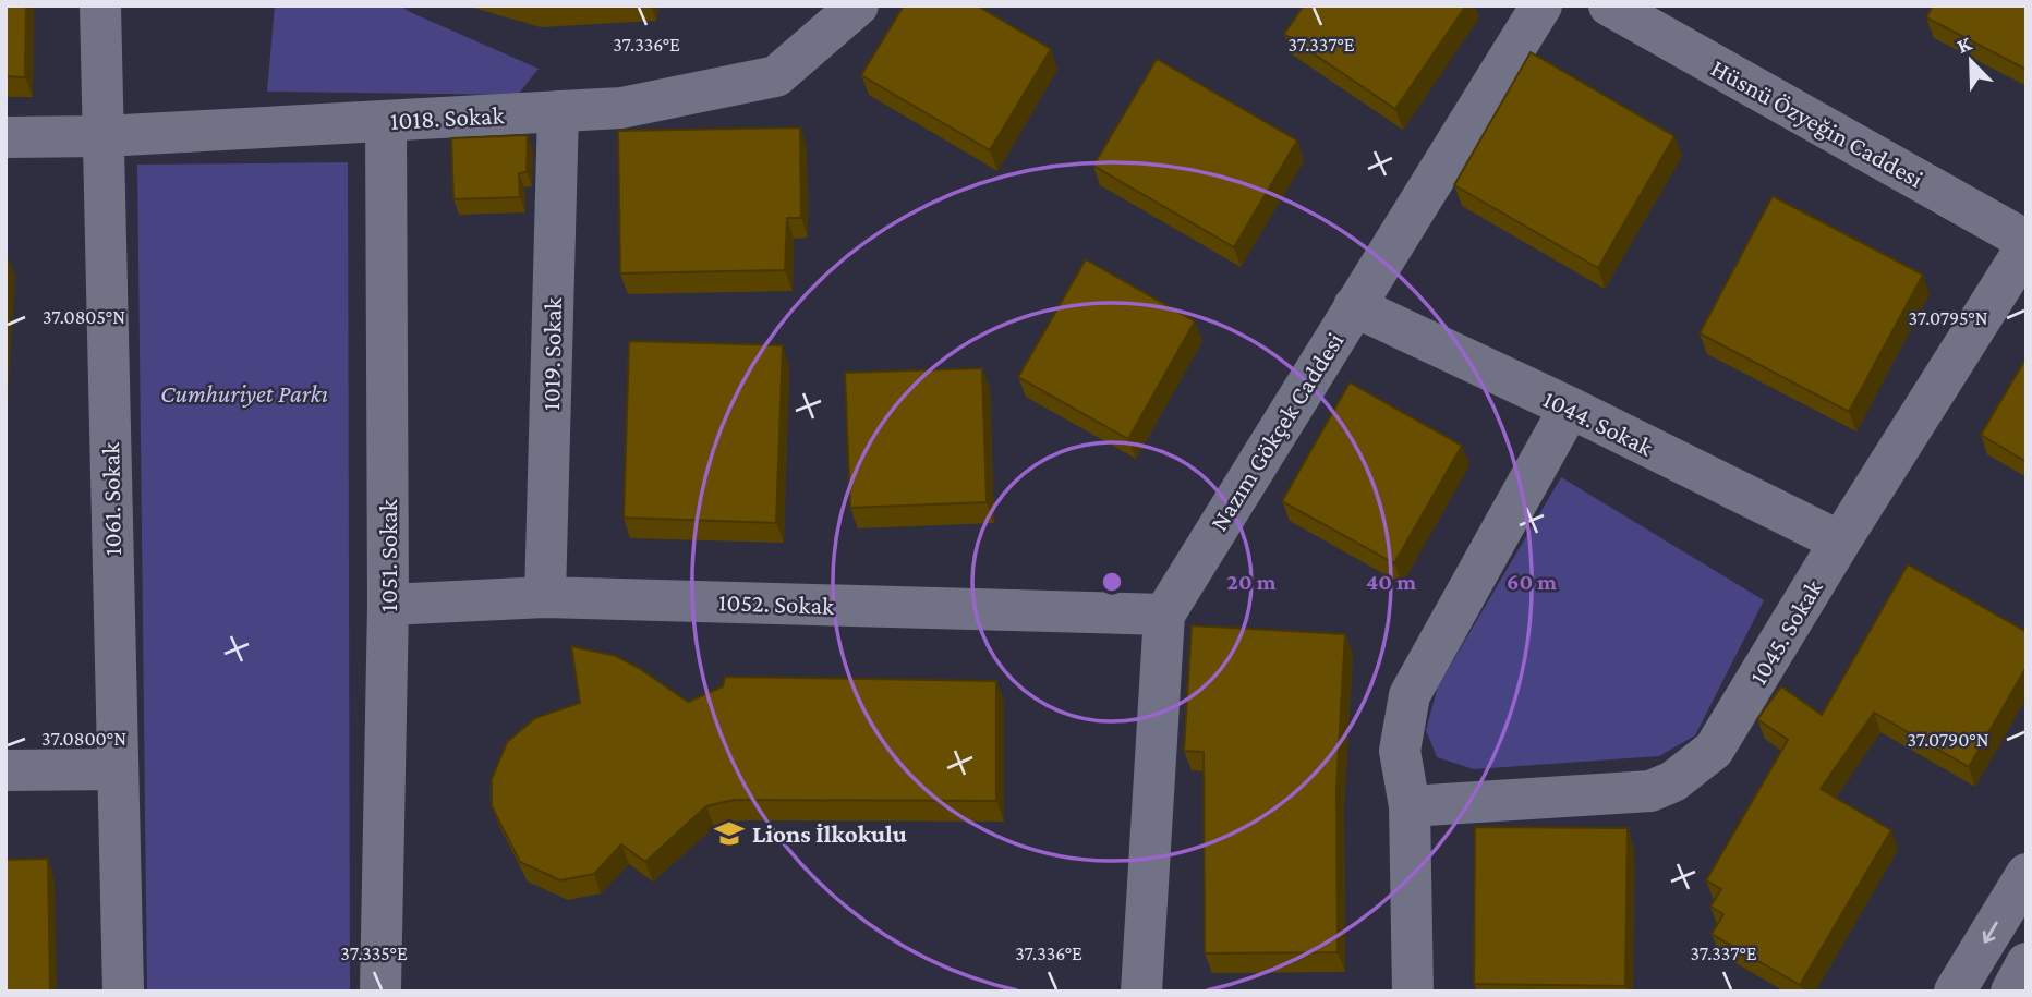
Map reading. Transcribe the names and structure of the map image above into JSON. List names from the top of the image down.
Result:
{
  "streets": {
    "street": [
      "1018. Sokak",
      "Hüsnü Özyeğin Caddesi",
      "1019. Sokak",
      "1044. Sokak",
      "Nazım Gökçek Caddesi",
      "1061. Sokak",
      "1051. Sokak",
      "1052. Sokak",
      "1045. Sokak"
    ]
  },
  "crossings": [
    ["1018. Sokak", "1019. Sokak"],
    ["1018. Sokak", "1061. Sokak"],
    ["1018. Sokak", "1051. Sokak"],
    ["Hüsnü Özyeğin Caddesi", "1045. Sokak"],
    ["1019. Sokak", "1052. Sokak"],
    ["1044. Sokak", "Nazım Gökçek Caddesi"],
    ["1044. Sokak", "1045. Sokak"],
    ["Nazım Gökçek Caddesi", "1052. Sokak"],
    ["1051. Sokak", "1052. Sokak"]
  ],
  "parks": ["Cumhuriyet Parkı"],
  "places": {
    "school or university": ["Lions İlkokulu"]
  },
  "north": "top left",
  "coordinates": [
    "37.336°E",
    "37.337°E",
    "37.0805°N",
    "37.0795°N",
    "37.0800°N",
    "37.0790°N",
    "37.335°E"
  ],
  "rings": ["20 m", "40 m", "60 m"]
}
